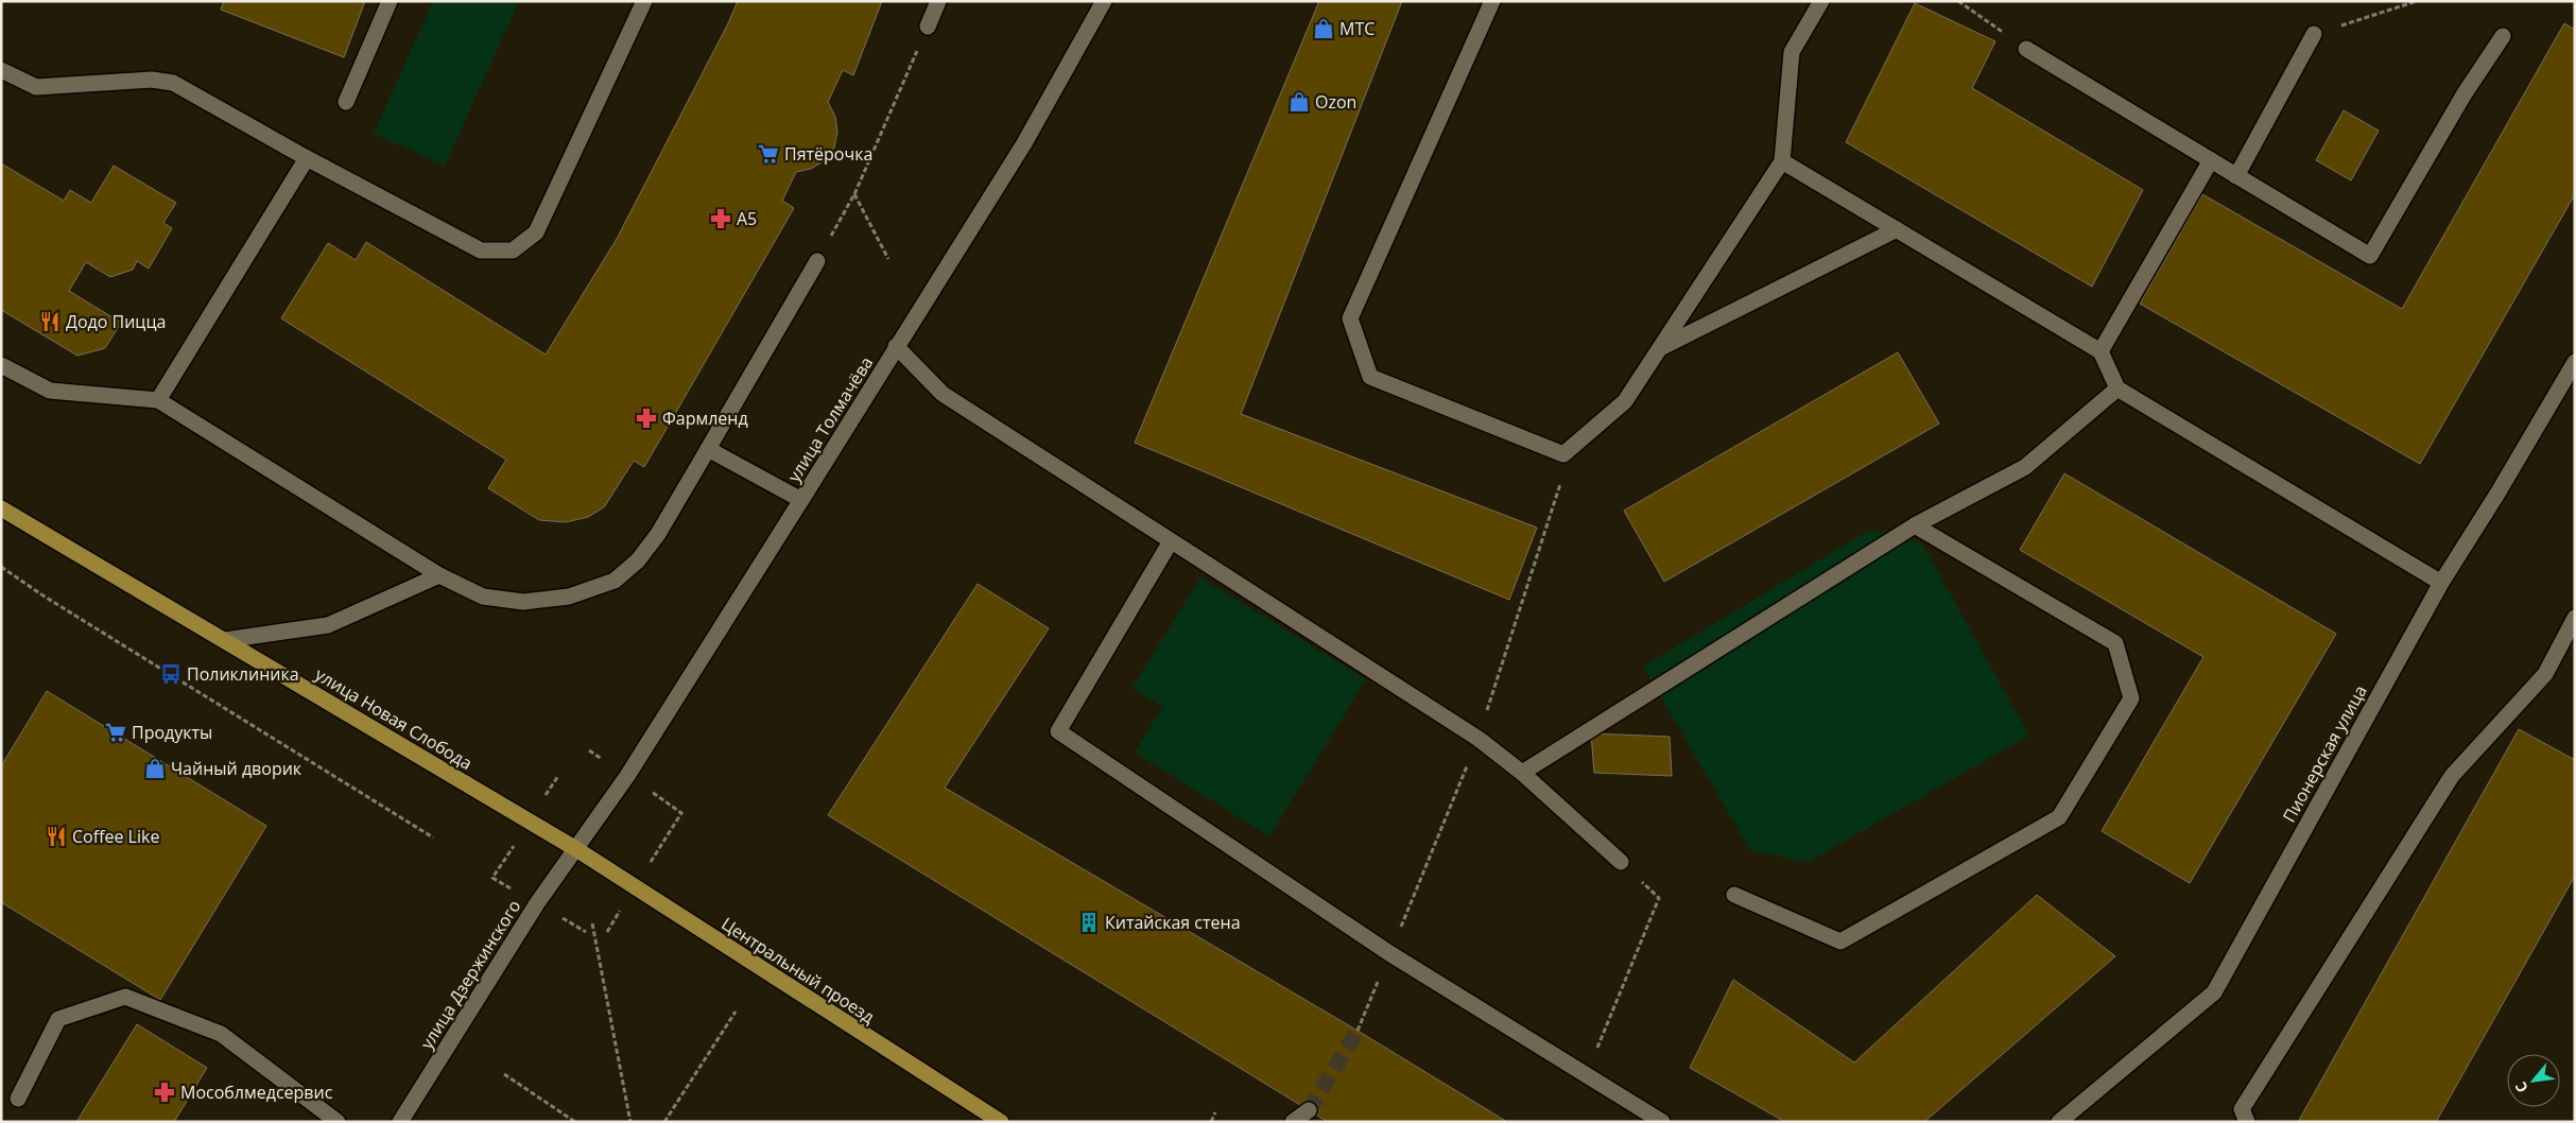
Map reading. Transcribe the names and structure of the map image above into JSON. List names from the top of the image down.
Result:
{
  "streets": {
    "main road": ["улица Новая Слобода", "Центральный проезд"],
    "street": ["улица Толмачёва", "Пионерская улица", "улица Дзержинского"]
  },
  "crossings": [
    ["улица Толмачёва", "улица Новая Слобода"],
    ["улица Толмачёва", "Центральный проезд"],
    ["улица Толмачёва", "улица Дзержинского"],
    ["улица Новая Слобода", "Центральный проезд"],
    ["улица Новая Слобода", "улица Дзержинского"],
    ["Центральный проезд", "улица Дзержинского"]
  ],
  "places": {
    "shop": ["МТС", "Ozon", "Чайный дворик"],
    "supermarket": ["Пятёрочка", "Продукты"],
    "pharmacy": ["А5", "Фармленд", "Мособлмедсервис"],
    "restaurant": ["Додо Пицца", "Coffee Like"],
    "bus stop": ["Поликлиника"],
    "building": ["Китайская стена"]
  },
  "north": "bottom left"
}
